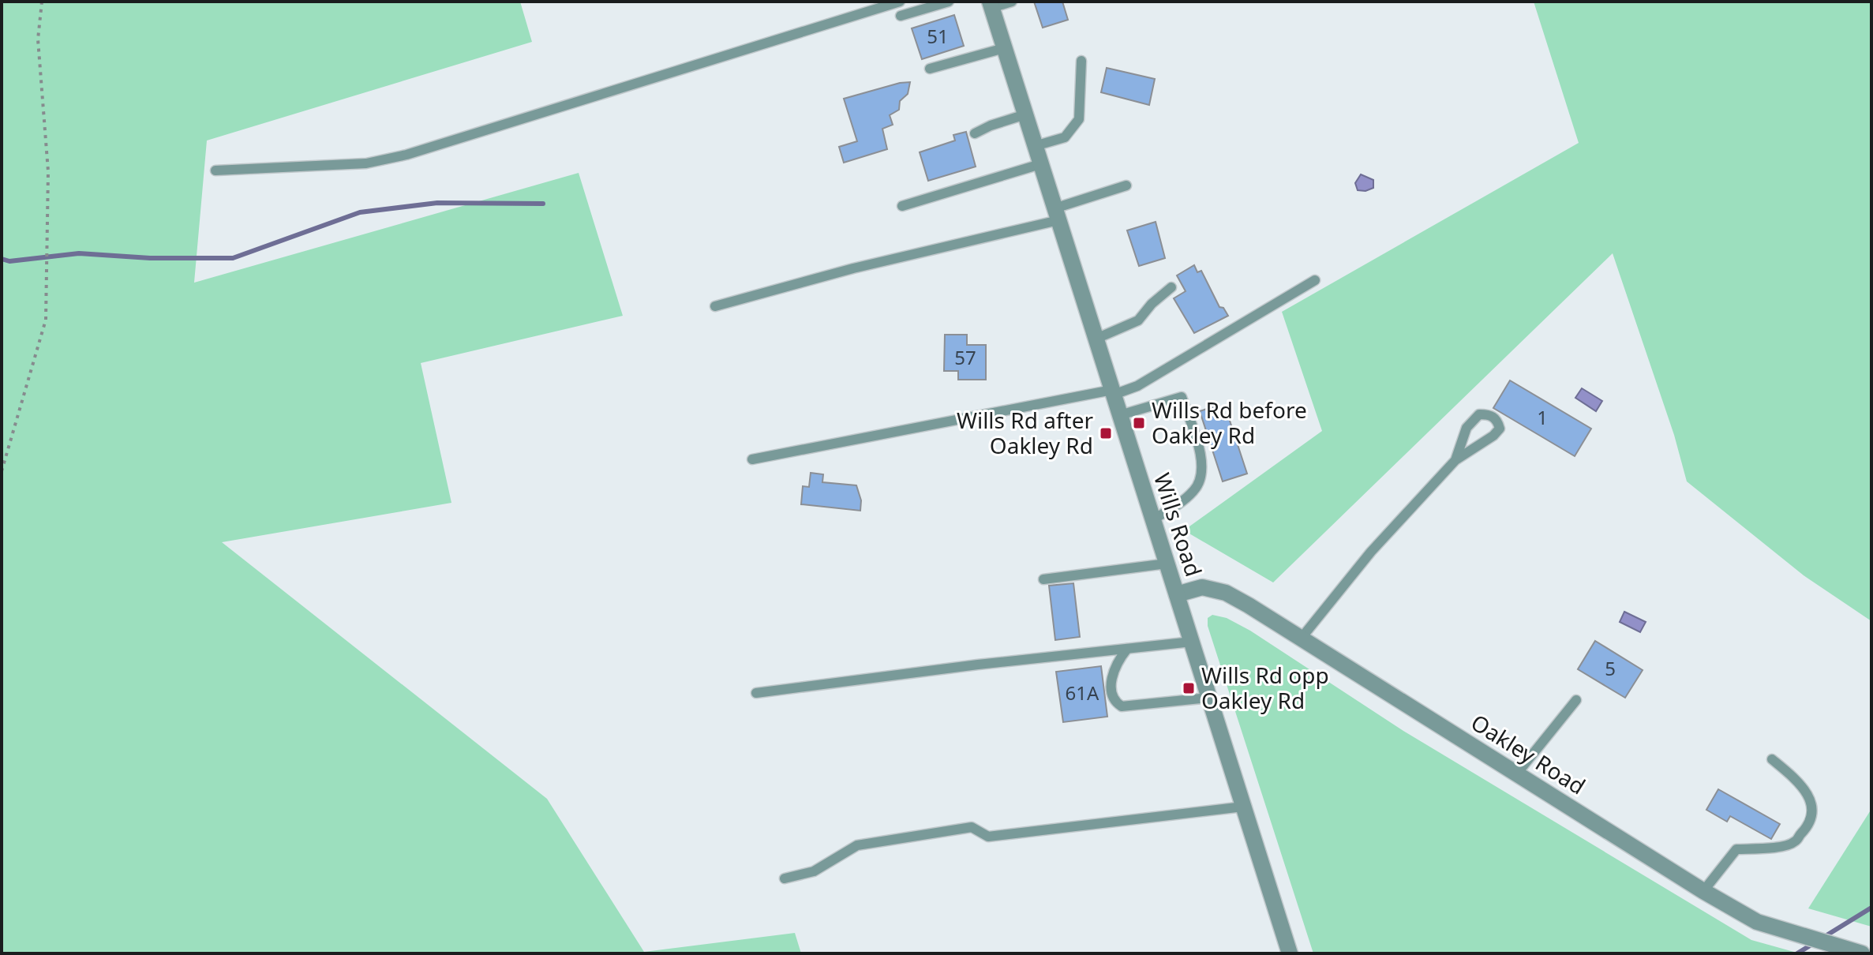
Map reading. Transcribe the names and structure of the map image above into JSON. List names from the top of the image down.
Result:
{
  "streets": {
    "street": ["Wills Road", "Oakley Road"]
  },
  "crossings": [
    ["Wills Road", "Oakley Road"]
  ],
  "places": {
    "transit": ["Wills Rd before Oakley Rd", "Wills Rd after Oakley Rd", "Wills Rd opp Oakley Rd"]
  },
  "house_numbers": [
    "51",
    "57",
    "1",
    "5",
    "61A"
  ]
}
